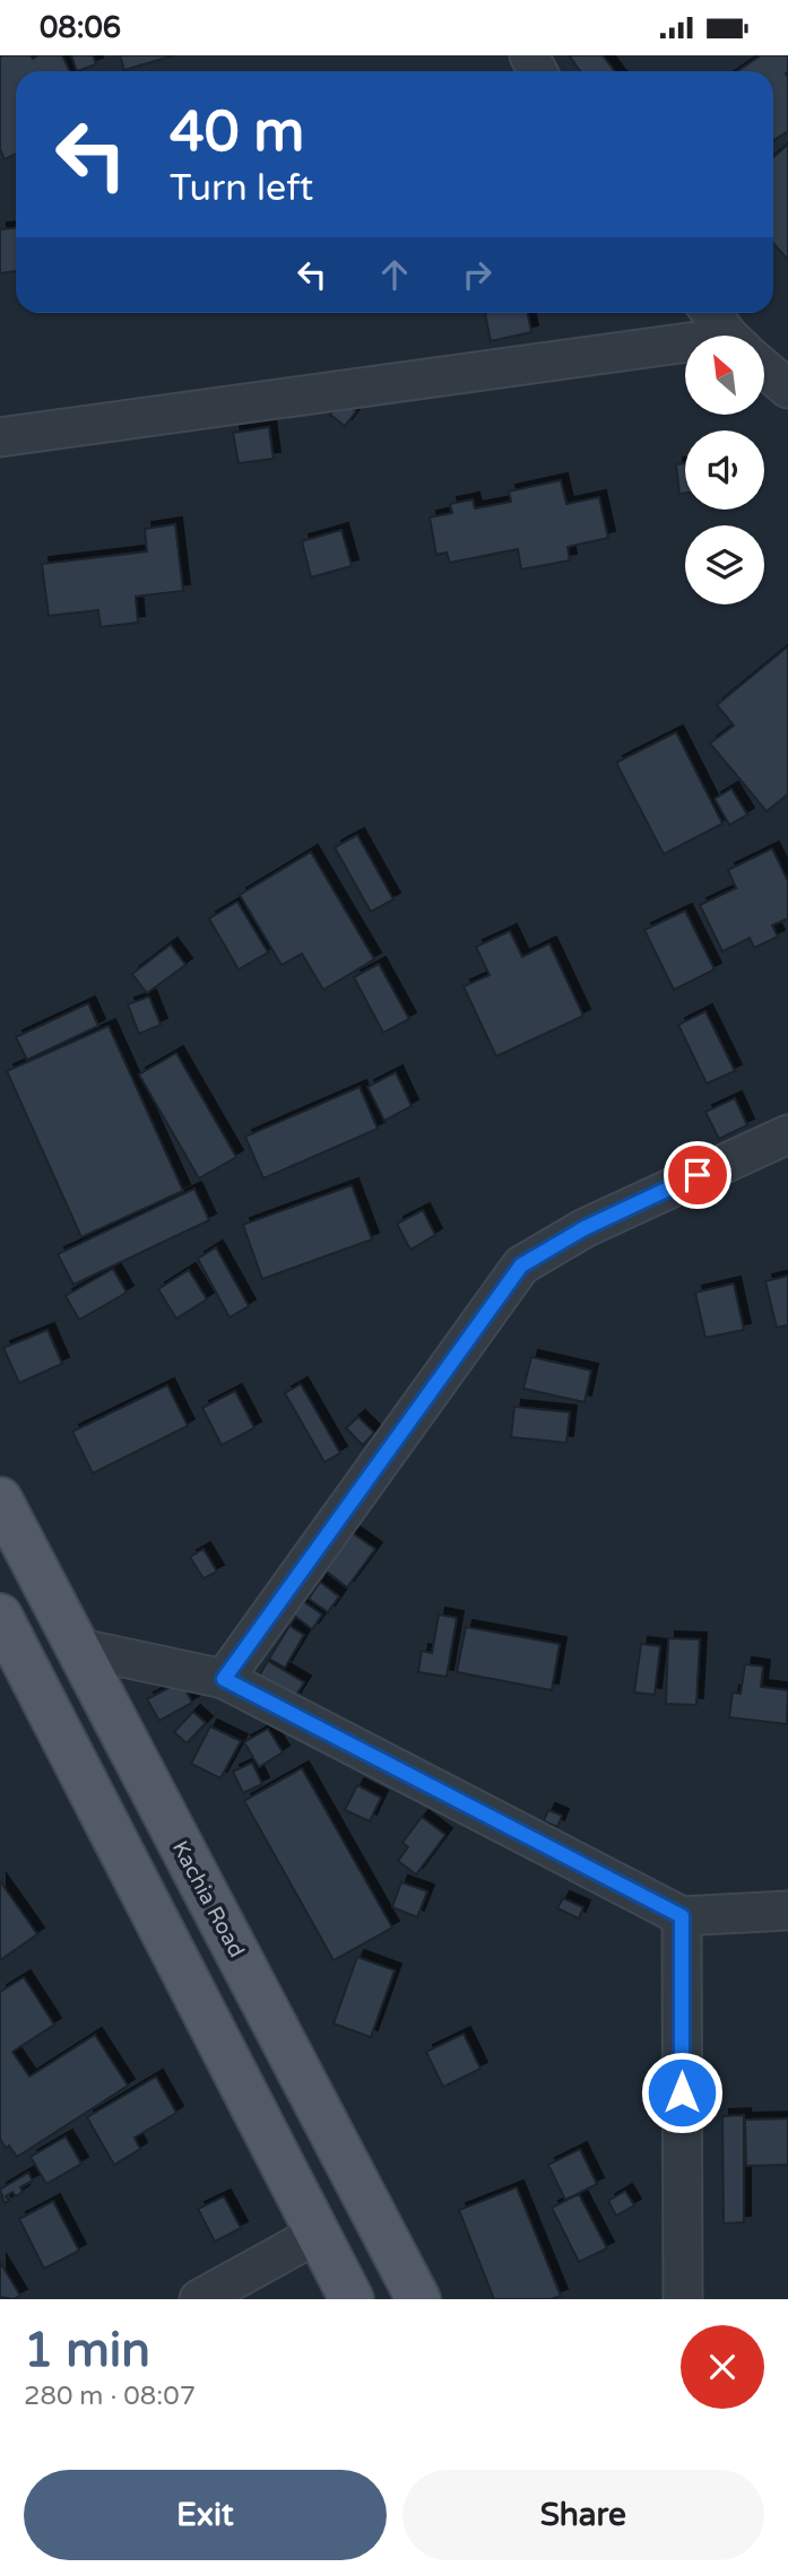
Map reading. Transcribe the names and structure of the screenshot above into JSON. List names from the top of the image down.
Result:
{
  "streets": {
    "main road": ["Kachia Road"]
  },
  "north": "top left",
  "page": {
    "status": "08:06",
    "turn": ["40 m", "Turn left"],
    "heading": ["1 min", "280 m · 08:07"],
    "buttons": ["Exit", "Share"]
  }
}
